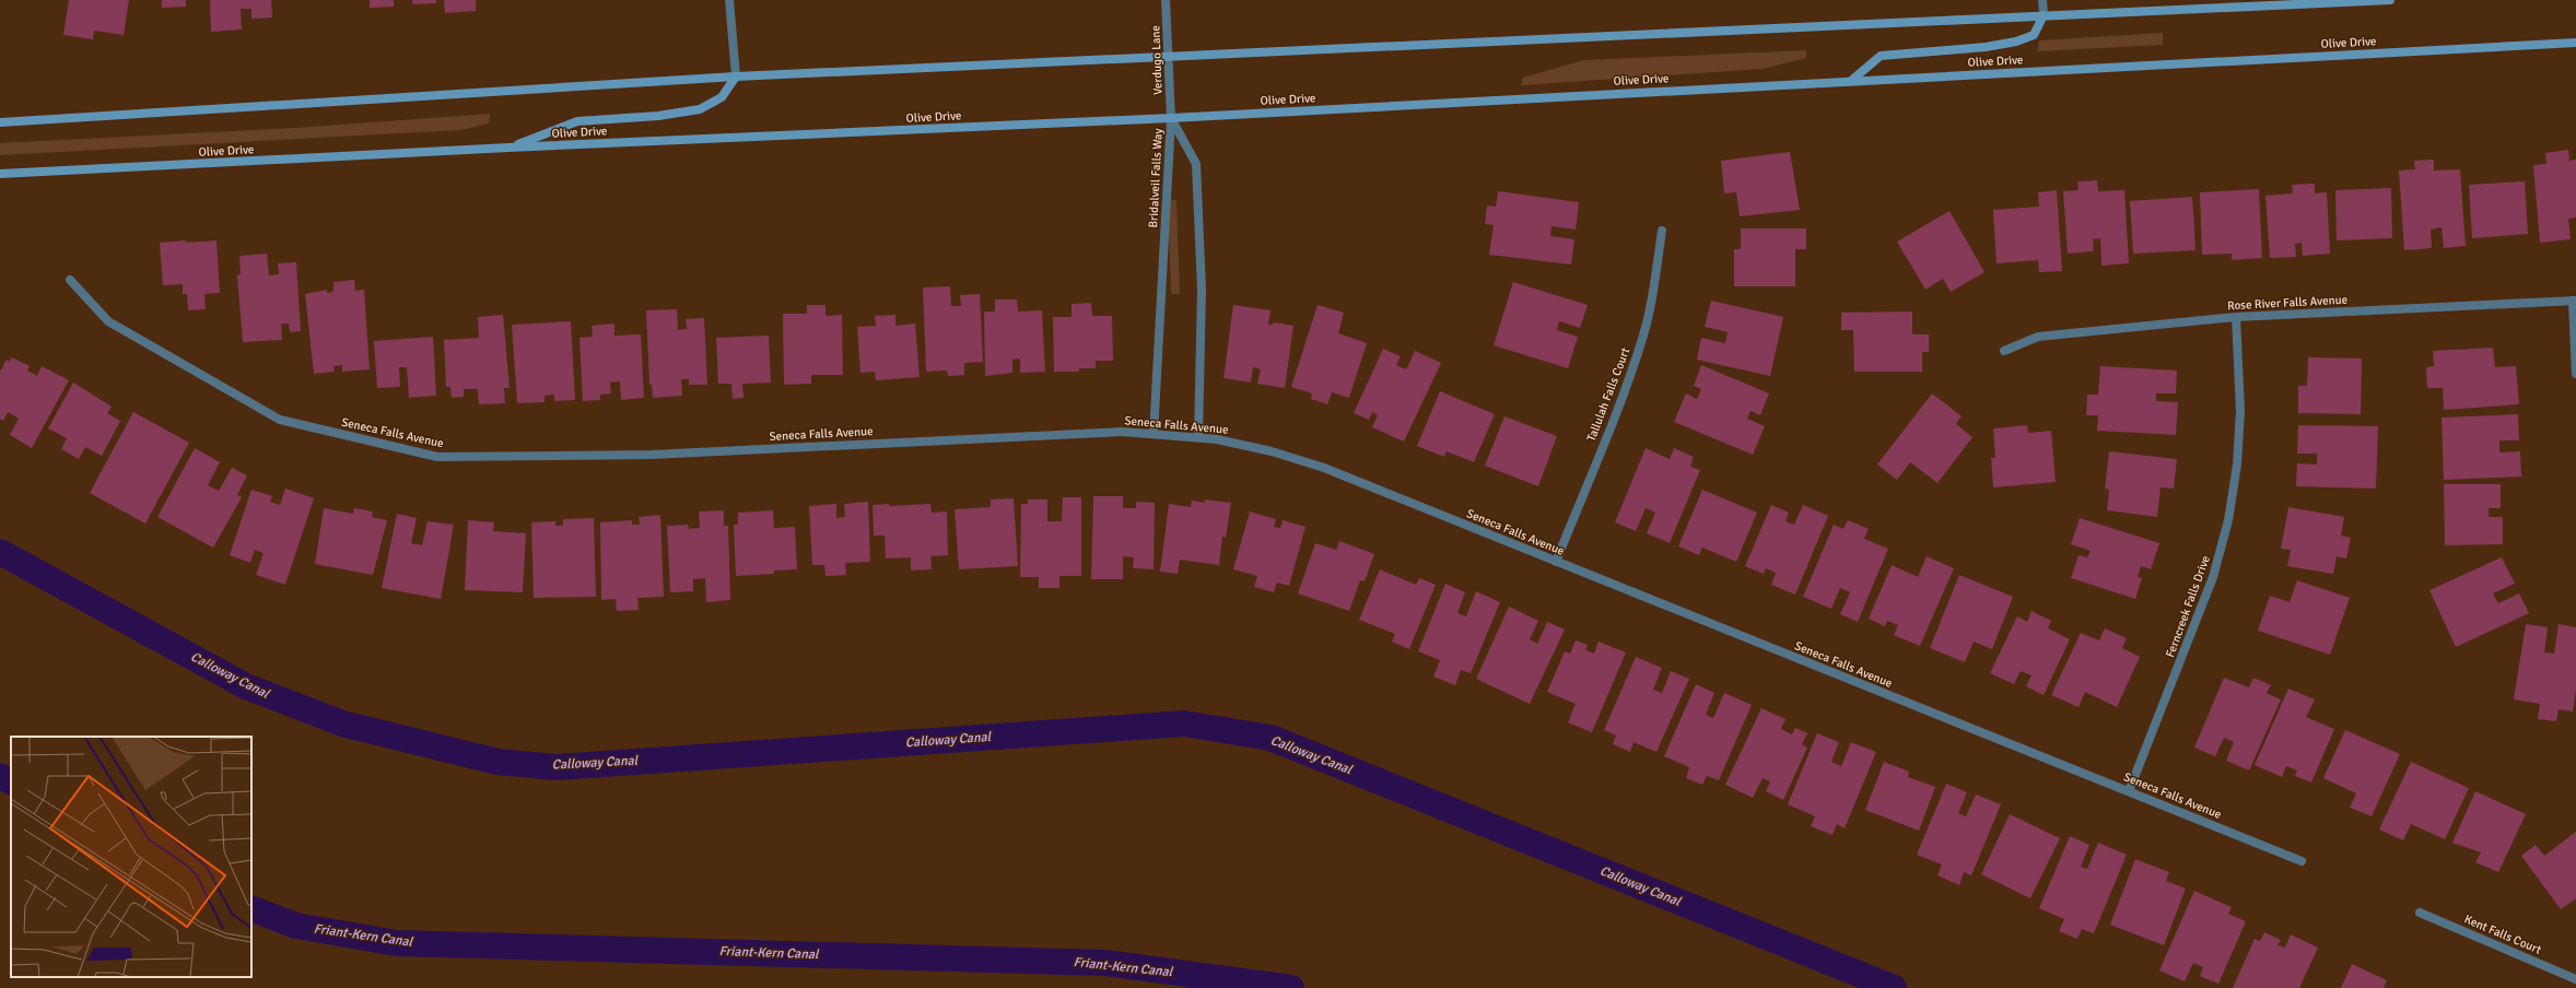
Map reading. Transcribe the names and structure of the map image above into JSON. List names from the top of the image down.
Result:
{
  "streets": {
    "main road": ["Olive Drive"],
    "street": [
      "Verdugo Lane",
      "Bridalveil Falls Way",
      "Rose River Falls Avenue",
      "Tallulah Falls Court",
      "Seneca Falls Avenue",
      "Ferncreek Falls Drive",
      "Kent Falls Court"
    ]
  },
  "crossings": [
    ["Olive Drive", "Verdugo Lane"],
    ["Olive Drive", "Bridalveil Falls Way"],
    ["Verdugo Lane", "Bridalveil Falls Way"],
    ["Bridalveil Falls Way", "Seneca Falls Avenue"],
    ["Rose River Falls Avenue", "Ferncreek Falls Drive"],
    ["Tallulah Falls Court", "Seneca Falls Avenue"],
    ["Seneca Falls Avenue", "Ferncreek Falls Drive"]
  ],
  "water": ["Calloway Canal", "Friant-Kern Canal"]
}
